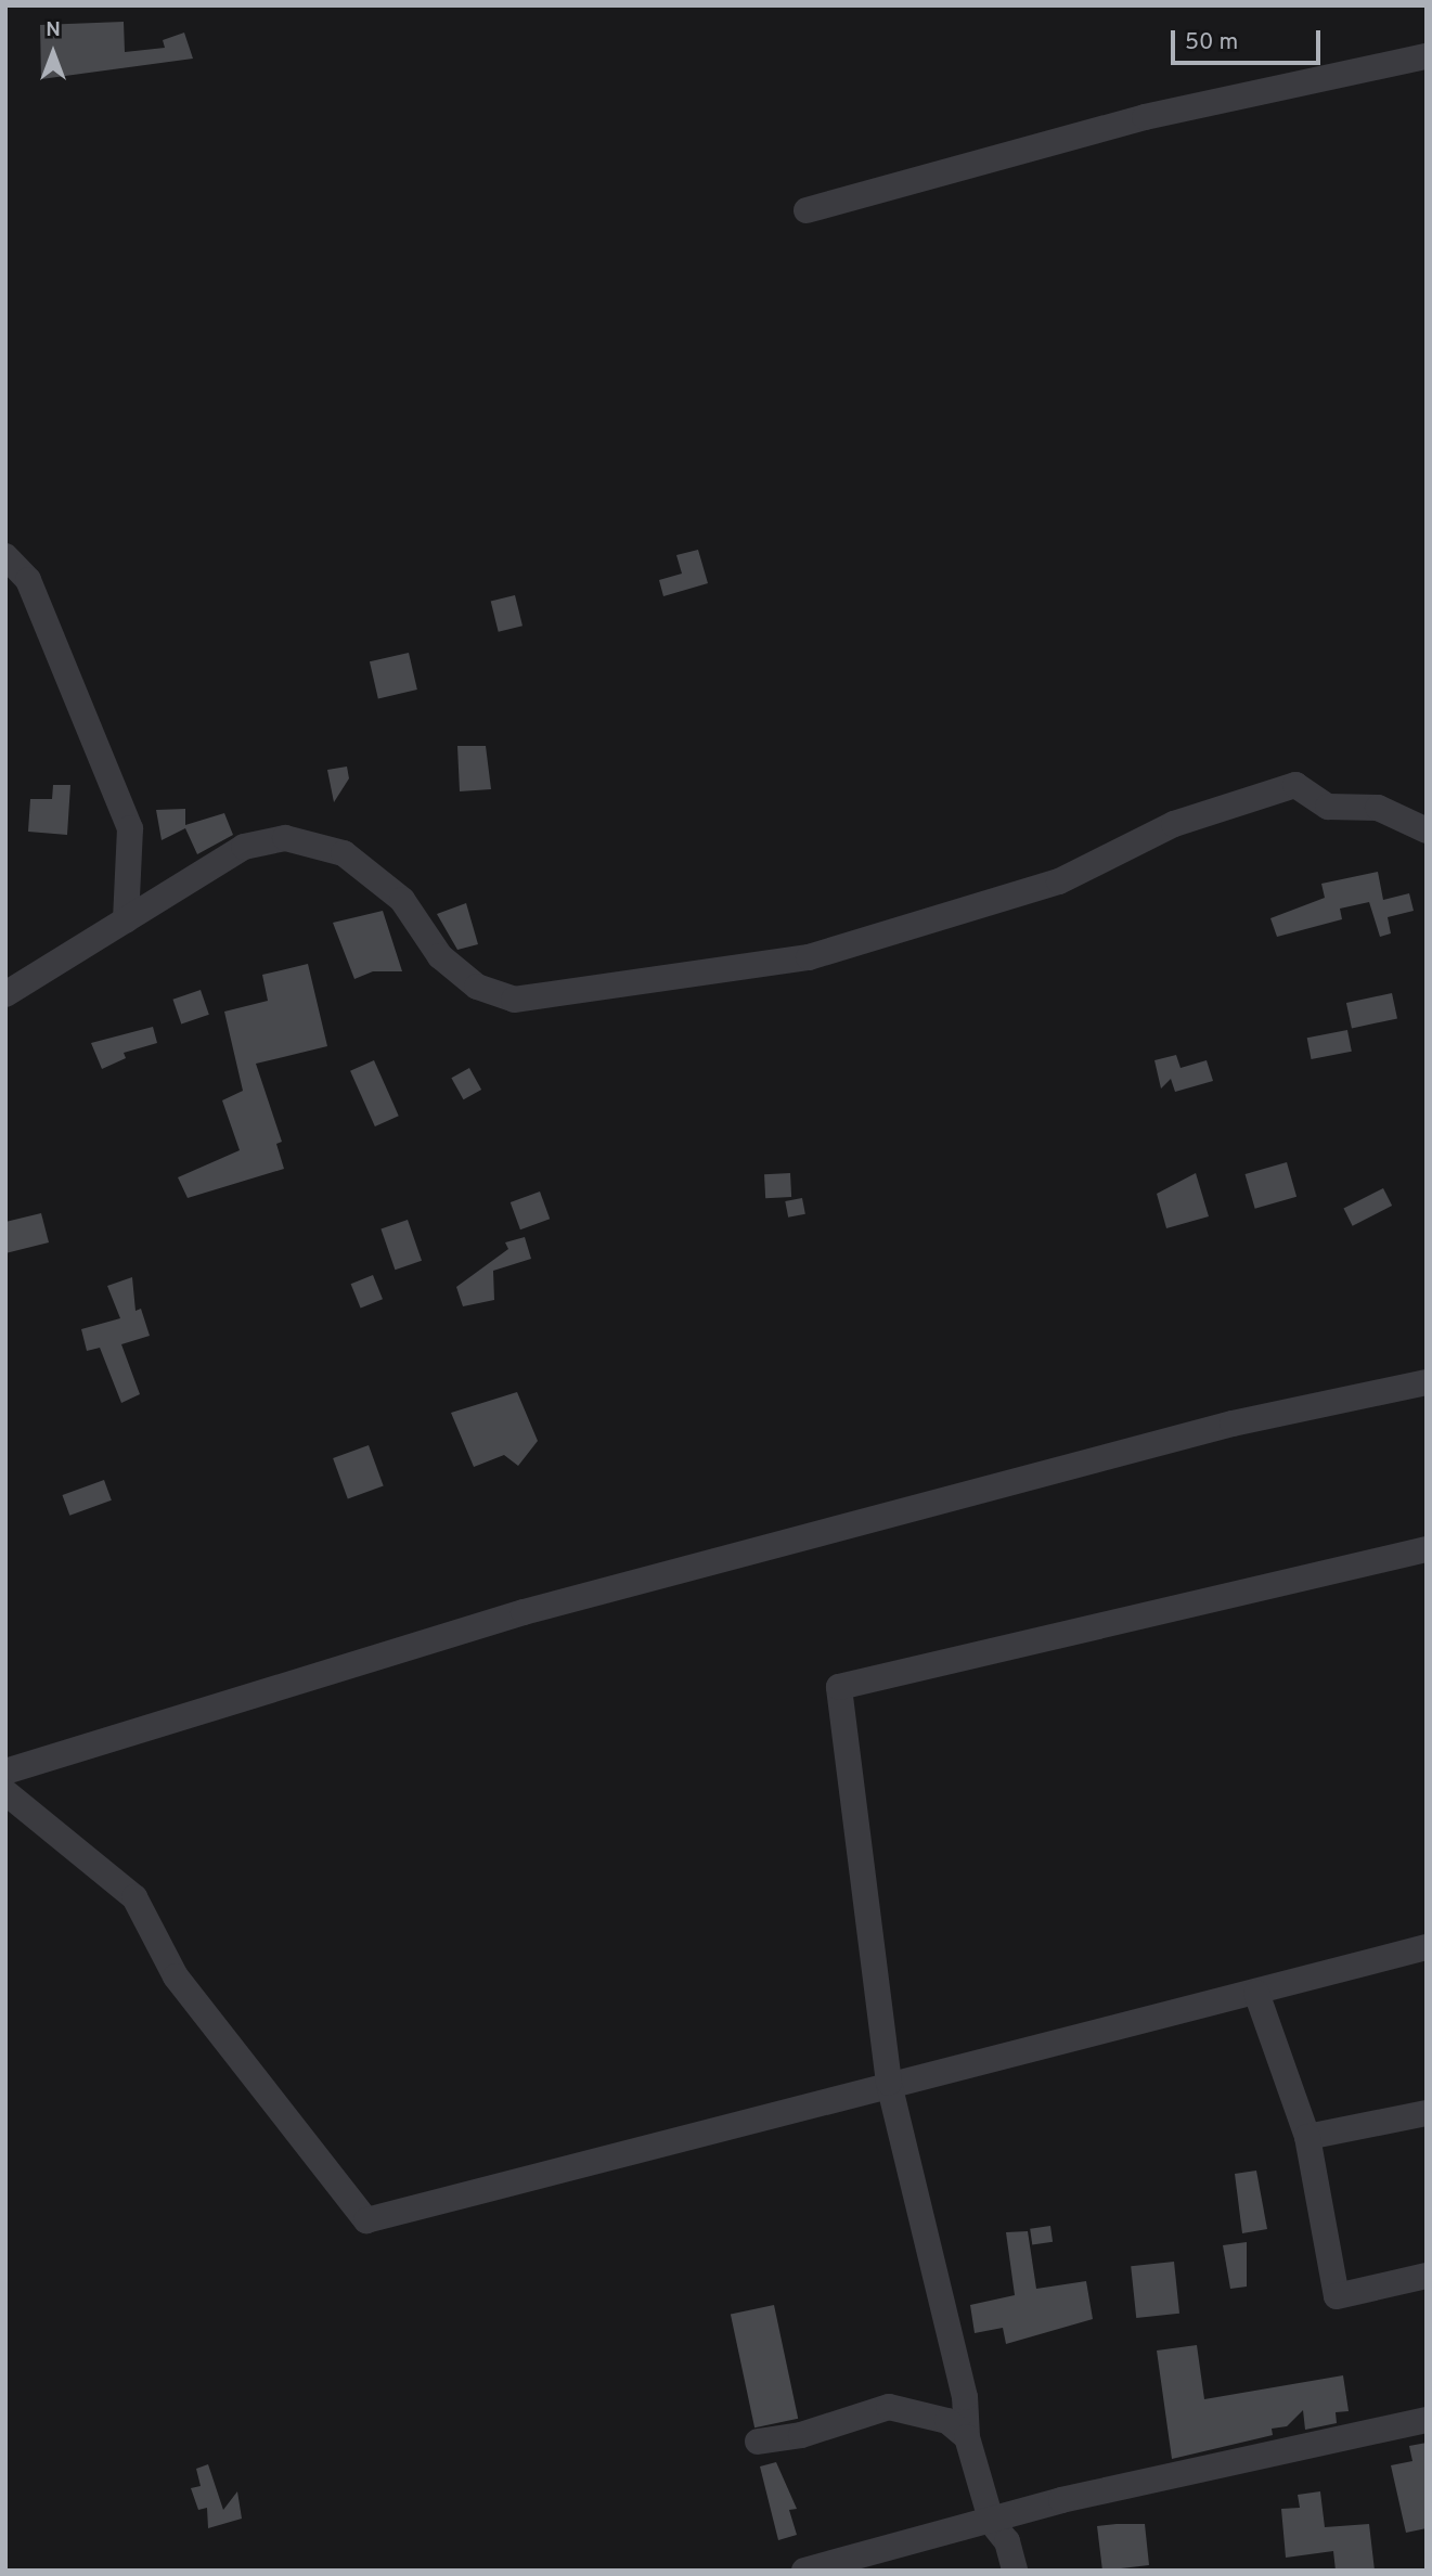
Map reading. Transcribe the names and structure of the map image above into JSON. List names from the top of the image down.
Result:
{
  "scale_bar": "50 m",
  "north": "top"
}
